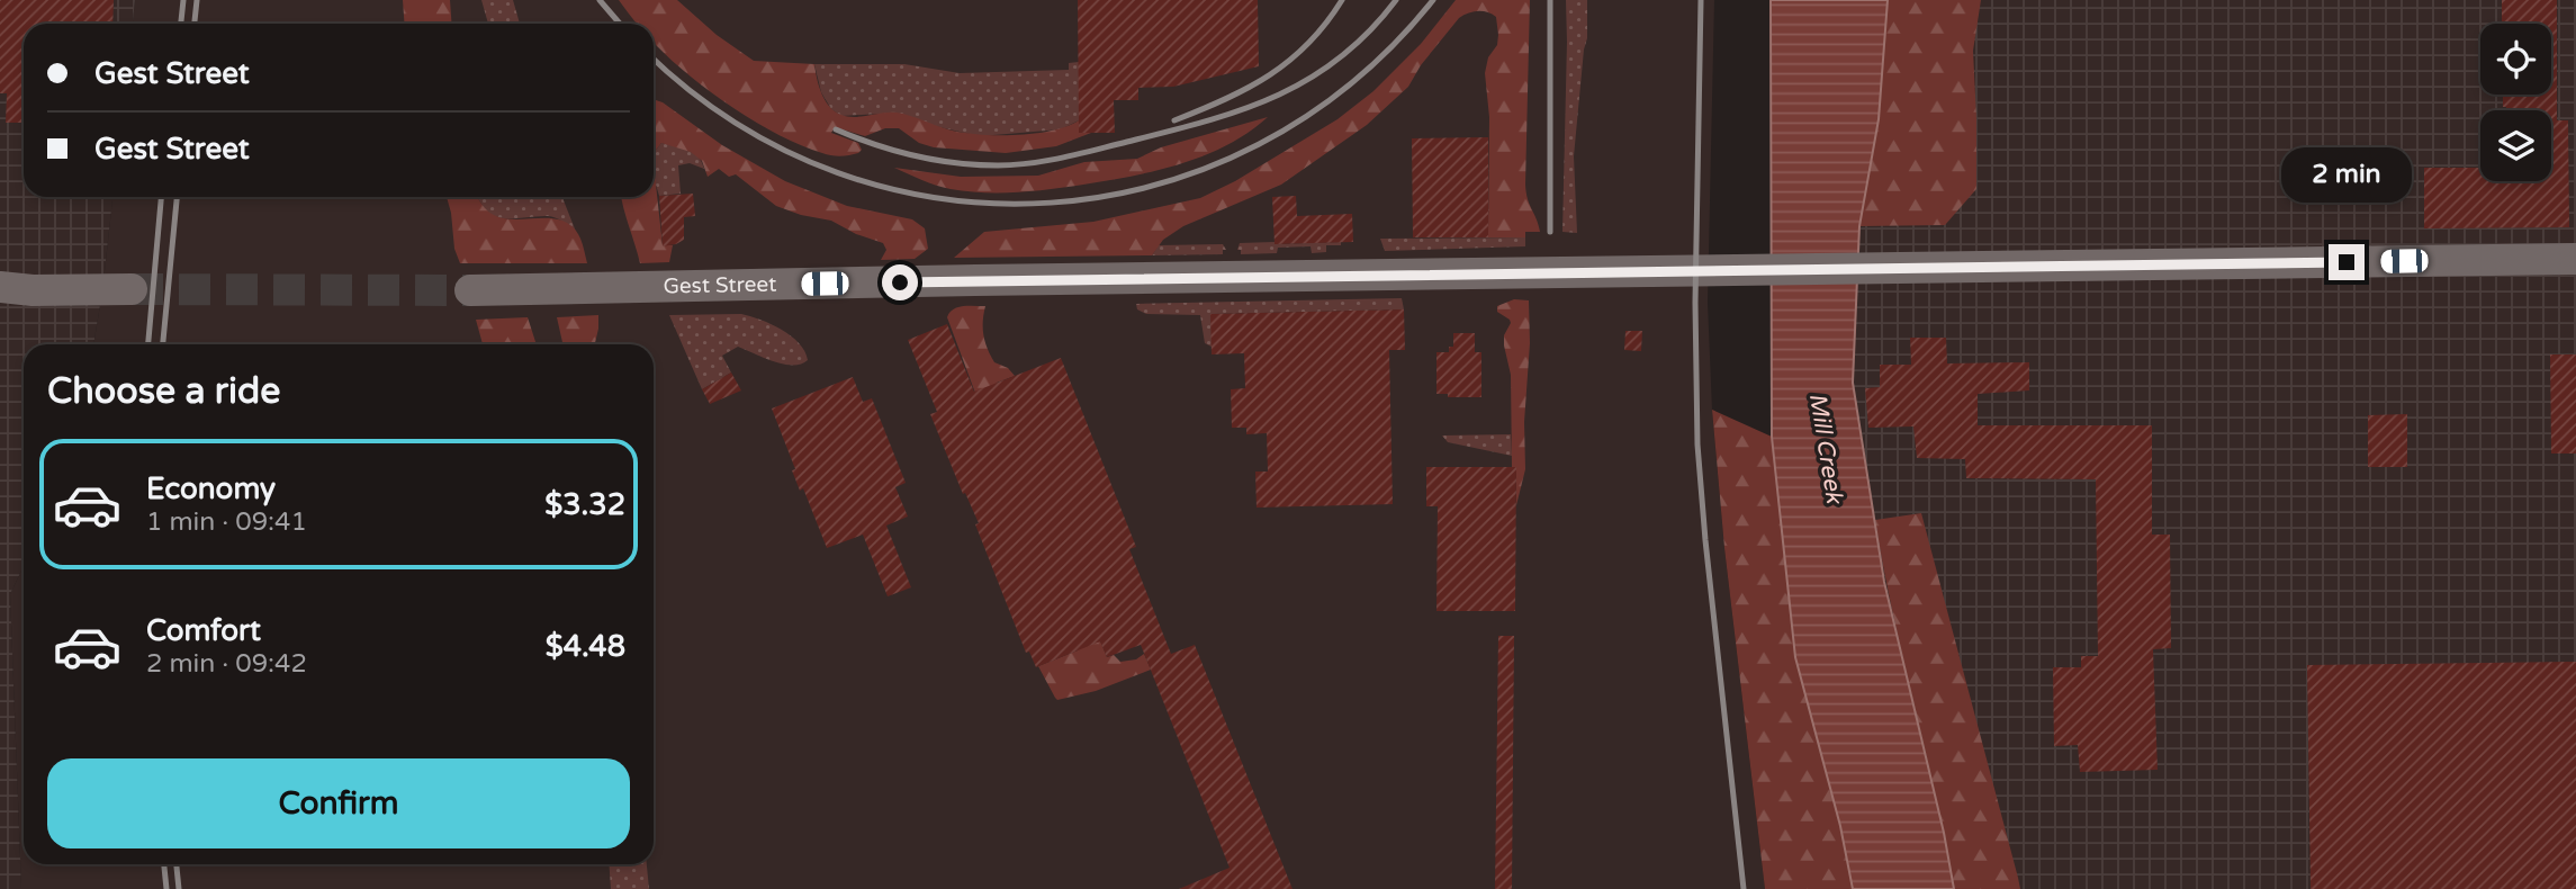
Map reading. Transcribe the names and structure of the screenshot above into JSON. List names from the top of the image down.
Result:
{
  "streets": {
    "street": ["Gest Street"]
  },
  "water": ["Mill Creek"],
  "page": {
    "banner": ["Gest Street", "Gest Street"],
    "bubble": "2 min",
    "heading": "Choose a ride",
    "list": [
      {
        "name": "Economy",
        "note": "1 min · 09:41",
        "value": "$3.32"
      },
      {
        "name": "Comfort",
        "note": "2 min · 09:42",
        "value": "$4.48"
      }
    ],
    "buttons": "Confirm"
  }
}
